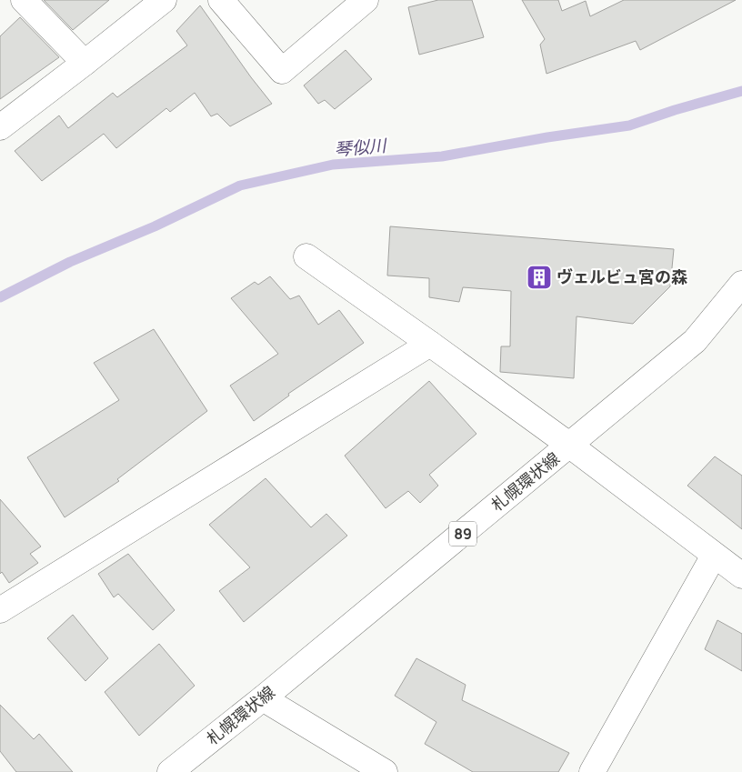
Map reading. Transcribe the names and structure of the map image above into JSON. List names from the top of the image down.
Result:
{
  "streets": {
    "street": ["札幌環状線", "89"]
  },
  "water": ["琴似川"],
  "places": {
    "building": ["ヴェルビュ宮の森"]
  }
}
